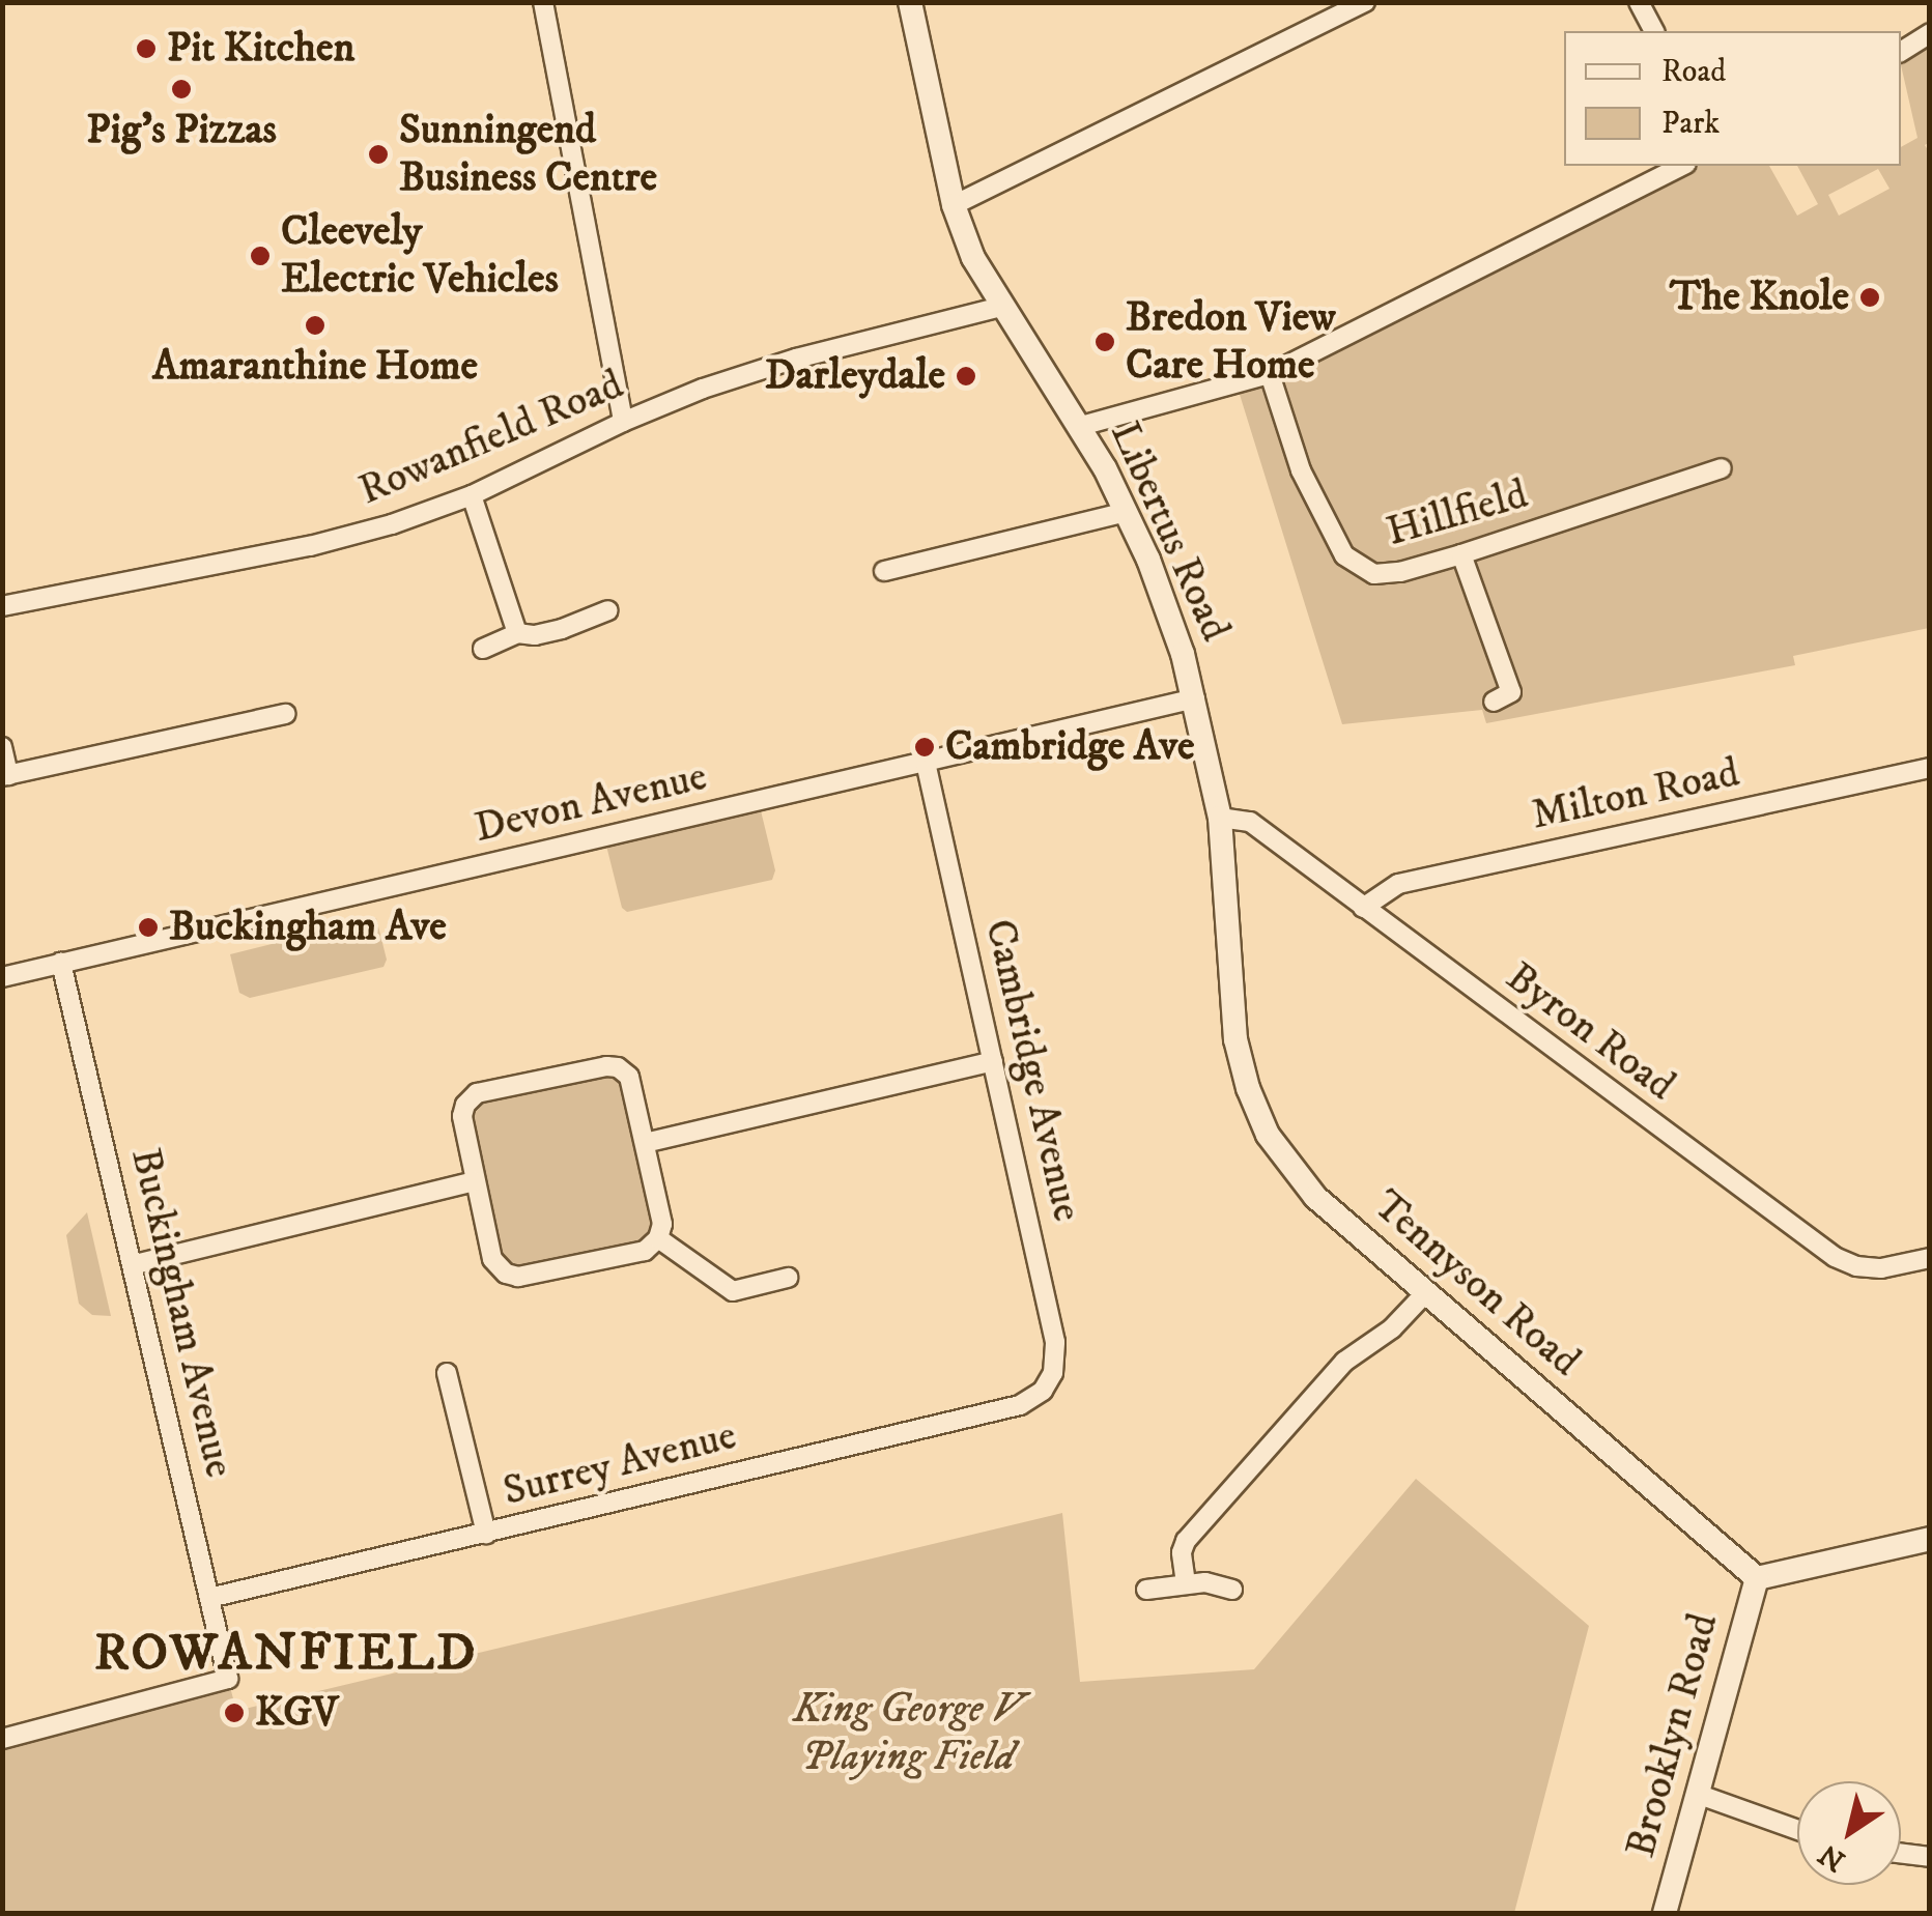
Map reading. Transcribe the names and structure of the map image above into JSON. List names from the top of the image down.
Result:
{
  "streets": {
    "street": [
      "Rowanfield Road",
      "Hillfield",
      "Libertus Road",
      "Milton Road",
      "Devon Avenue",
      "Byron Road",
      "Cambridge Avenue",
      "Tennyson Road",
      "Buckingham Avenue",
      "Surrey Avenue",
      "Brooklyn Road"
    ]
  },
  "crossings": [
    ["Rowanfield Road", "Libertus Road"],
    ["Libertus Road", "Devon Avenue"],
    ["Libertus Road", "Byron Road"],
    ["Libertus Road", "Tennyson Road"],
    ["Milton Road", "Byron Road"],
    ["Devon Avenue", "Cambridge Avenue"],
    ["Devon Avenue", "Buckingham Avenue"],
    ["Byron Road", "Tennyson Road"],
    ["Cambridge Avenue", "Surrey Avenue"],
    ["Tennyson Road", "Brooklyn Road"],
    ["Buckingham Avenue", "Surrey Avenue"]
  ],
  "districts": ["ROWANFIELD"],
  "parks": ["King George V Playing Field"],
  "places": [
    "Pit Kitchen",
    "Pig's Pizzas",
    "Sunningend Business Centre",
    "Cleevely Electric Vehicles",
    "The Knole",
    "Amaranthine Home",
    "Bredon View Care Home",
    "Darleydale",
    "Cambridge Ave",
    "Buckingham Ave",
    "KGV"
  ],
  "legend": ["Road", "Park"],
  "north": "bottom left"
}
